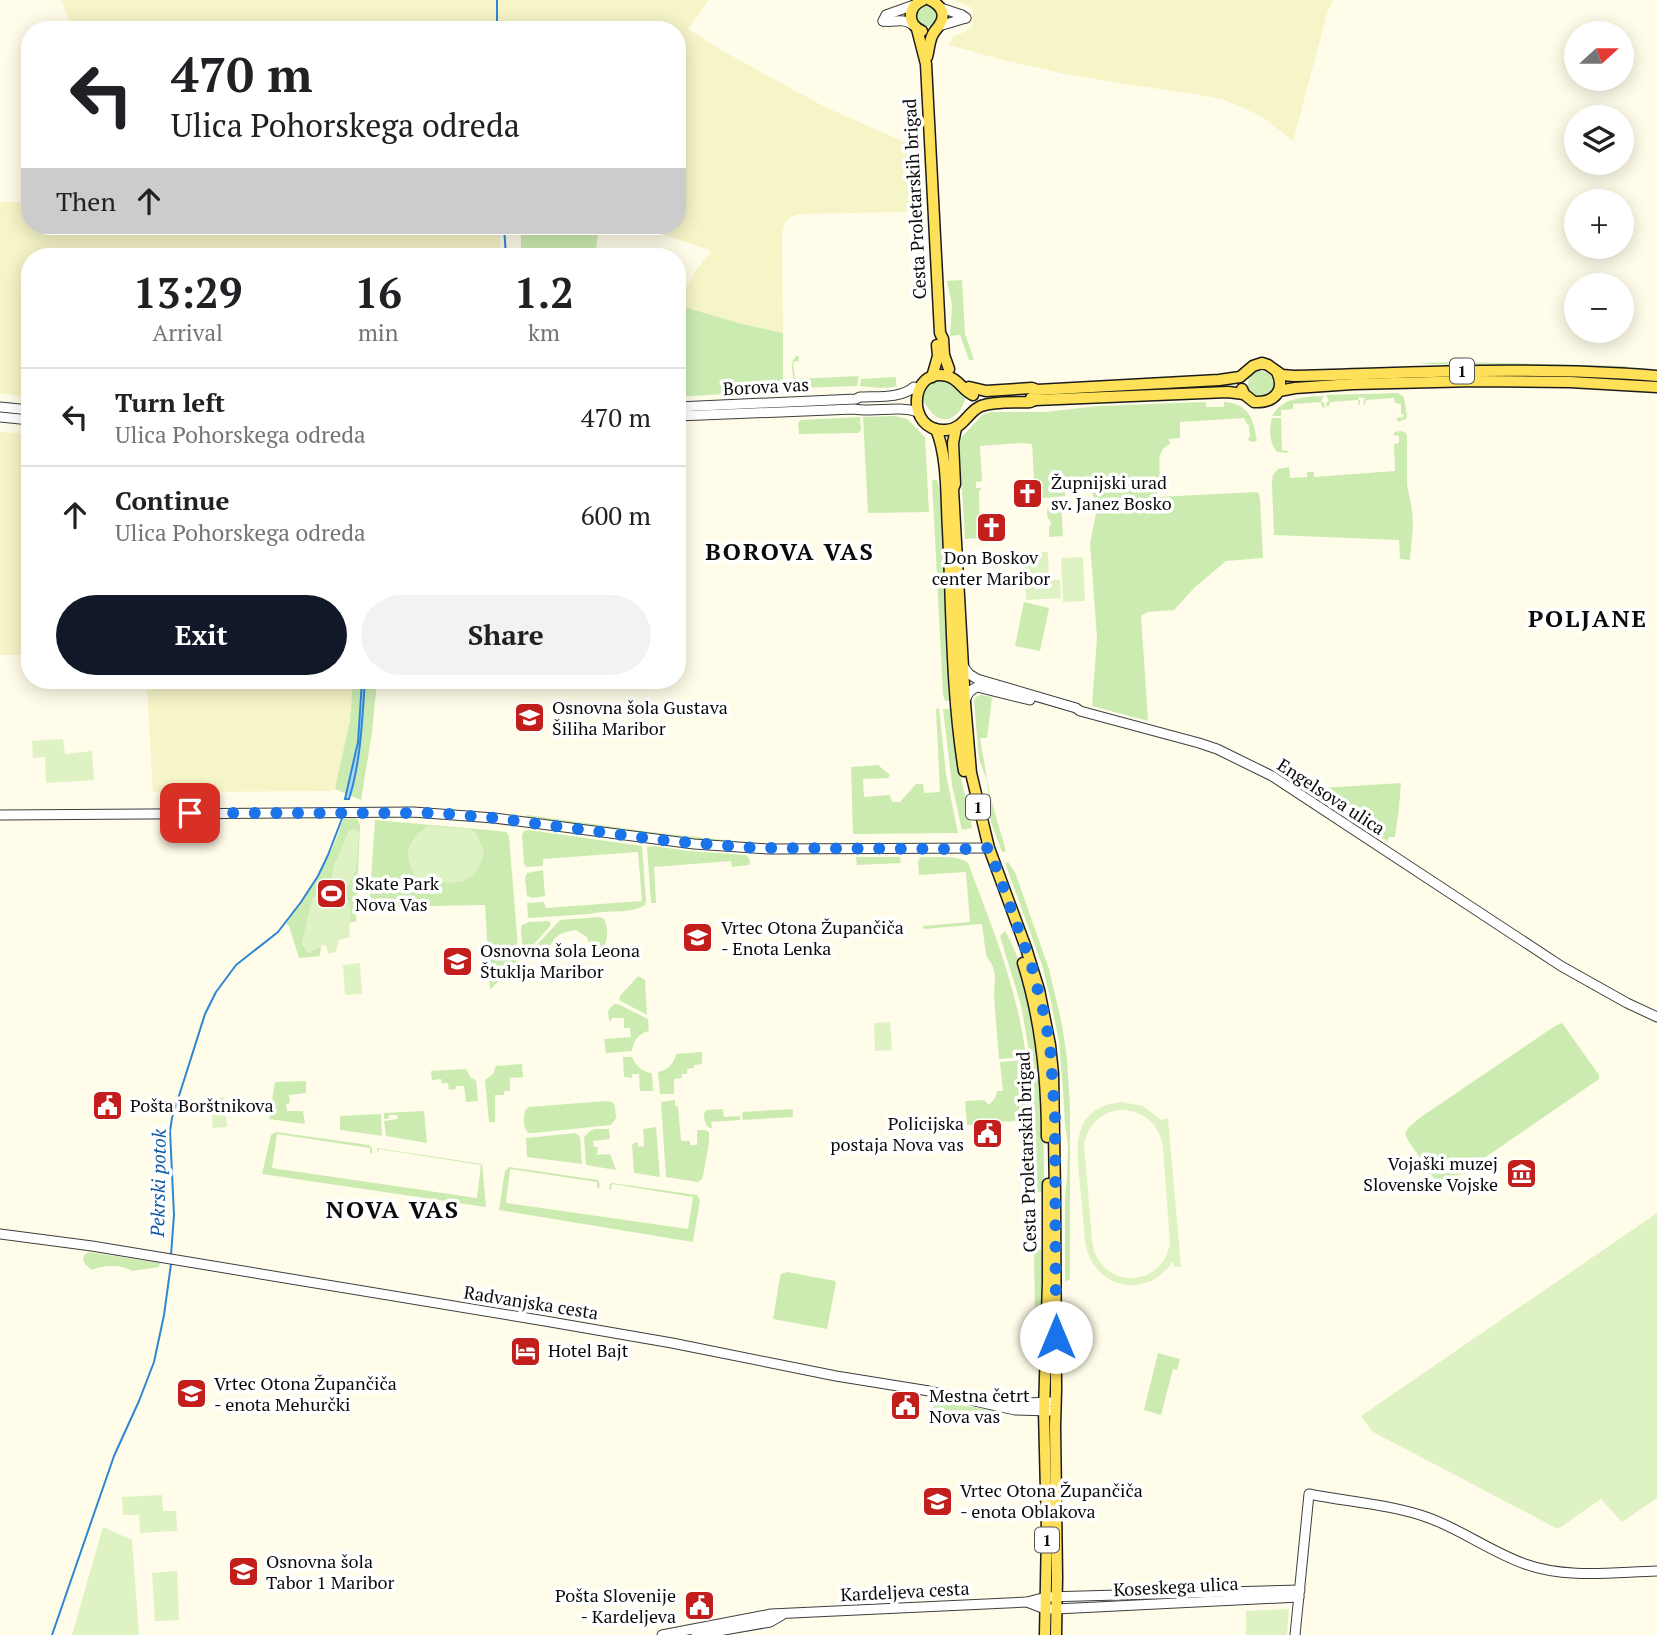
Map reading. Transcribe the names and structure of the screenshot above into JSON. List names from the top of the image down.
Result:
{
  "streets": {
    "main road": ["Cesta Proletarskih brigad", "1"],
    "street": [
      "Borova vas",
      "Engelsova ulica",
      "Radvanjska cesta",
      "Koseskega ulica",
      "Kardeljeva cesta"
    ]
  },
  "crossings": [
    ["Cesta Proletarskih brigad", "1"],
    ["Cesta Proletarskih brigad", "Engelsova ulica"],
    ["Cesta Proletarskih brigad", "Radvanjska cesta"],
    ["Cesta Proletarskih brigad", "Koseskega ulica"],
    ["Koseskega ulica", "Kardeljeva cesta"]
  ],
  "districts": ["BOROVA VAS", "POLJANE", "NOVA VAS"],
  "water": ["Pekrski potok"],
  "places": {
    "church": ["Župnijski urad sv. Janez Bosko", "Don Boskov center Maribor"],
    "school or university": [
      "Osnovna šola Gustava Šiliha Maribor",
      "Vrtec Otona Župančiča - Enota Lenka",
      "Osnovna šola Leona Štuklja Maribor",
      "Vrtec Otona Župančiča - enota Mehurčki",
      "Vrtec Otona Župančiča - enota Oblakova",
      "Osnovna šola Tabor 1 Maribor"
    ],
    "sports": ["Skate Park Nova Vas"],
    "public building": [
      "Pošta Borštnikova",
      "Policijska postaja Nova vas",
      "Mestna četrt Nova vas",
      "Pošta Slovenije - Kardeljeva"
    ],
    "museum": ["Vojaški muzej Slovenske Vojske"],
    "hotel": ["Hotel Bajt"]
  },
  "north": "right",
  "page": {
    "map_buttons": ["+", "−"],
    "turn": ["470 m", "Ulica Pohorskega odreda"],
    "then": "Then",
    "eta": [
      "13:29",
      "Arrival",
      "16",
      "min",
      "1.2",
      "km"
    ],
    "list": [
      {
        "name": "Turn left",
        "note": "Ulica Pohorskega odreda",
        "value": "470 m"
      },
      {
        "name": "Continue",
        "note": "Ulica Pohorskega odreda",
        "value": "600 m"
      }
    ],
    "buttons": ["Exit", "Share"]
  }
}
